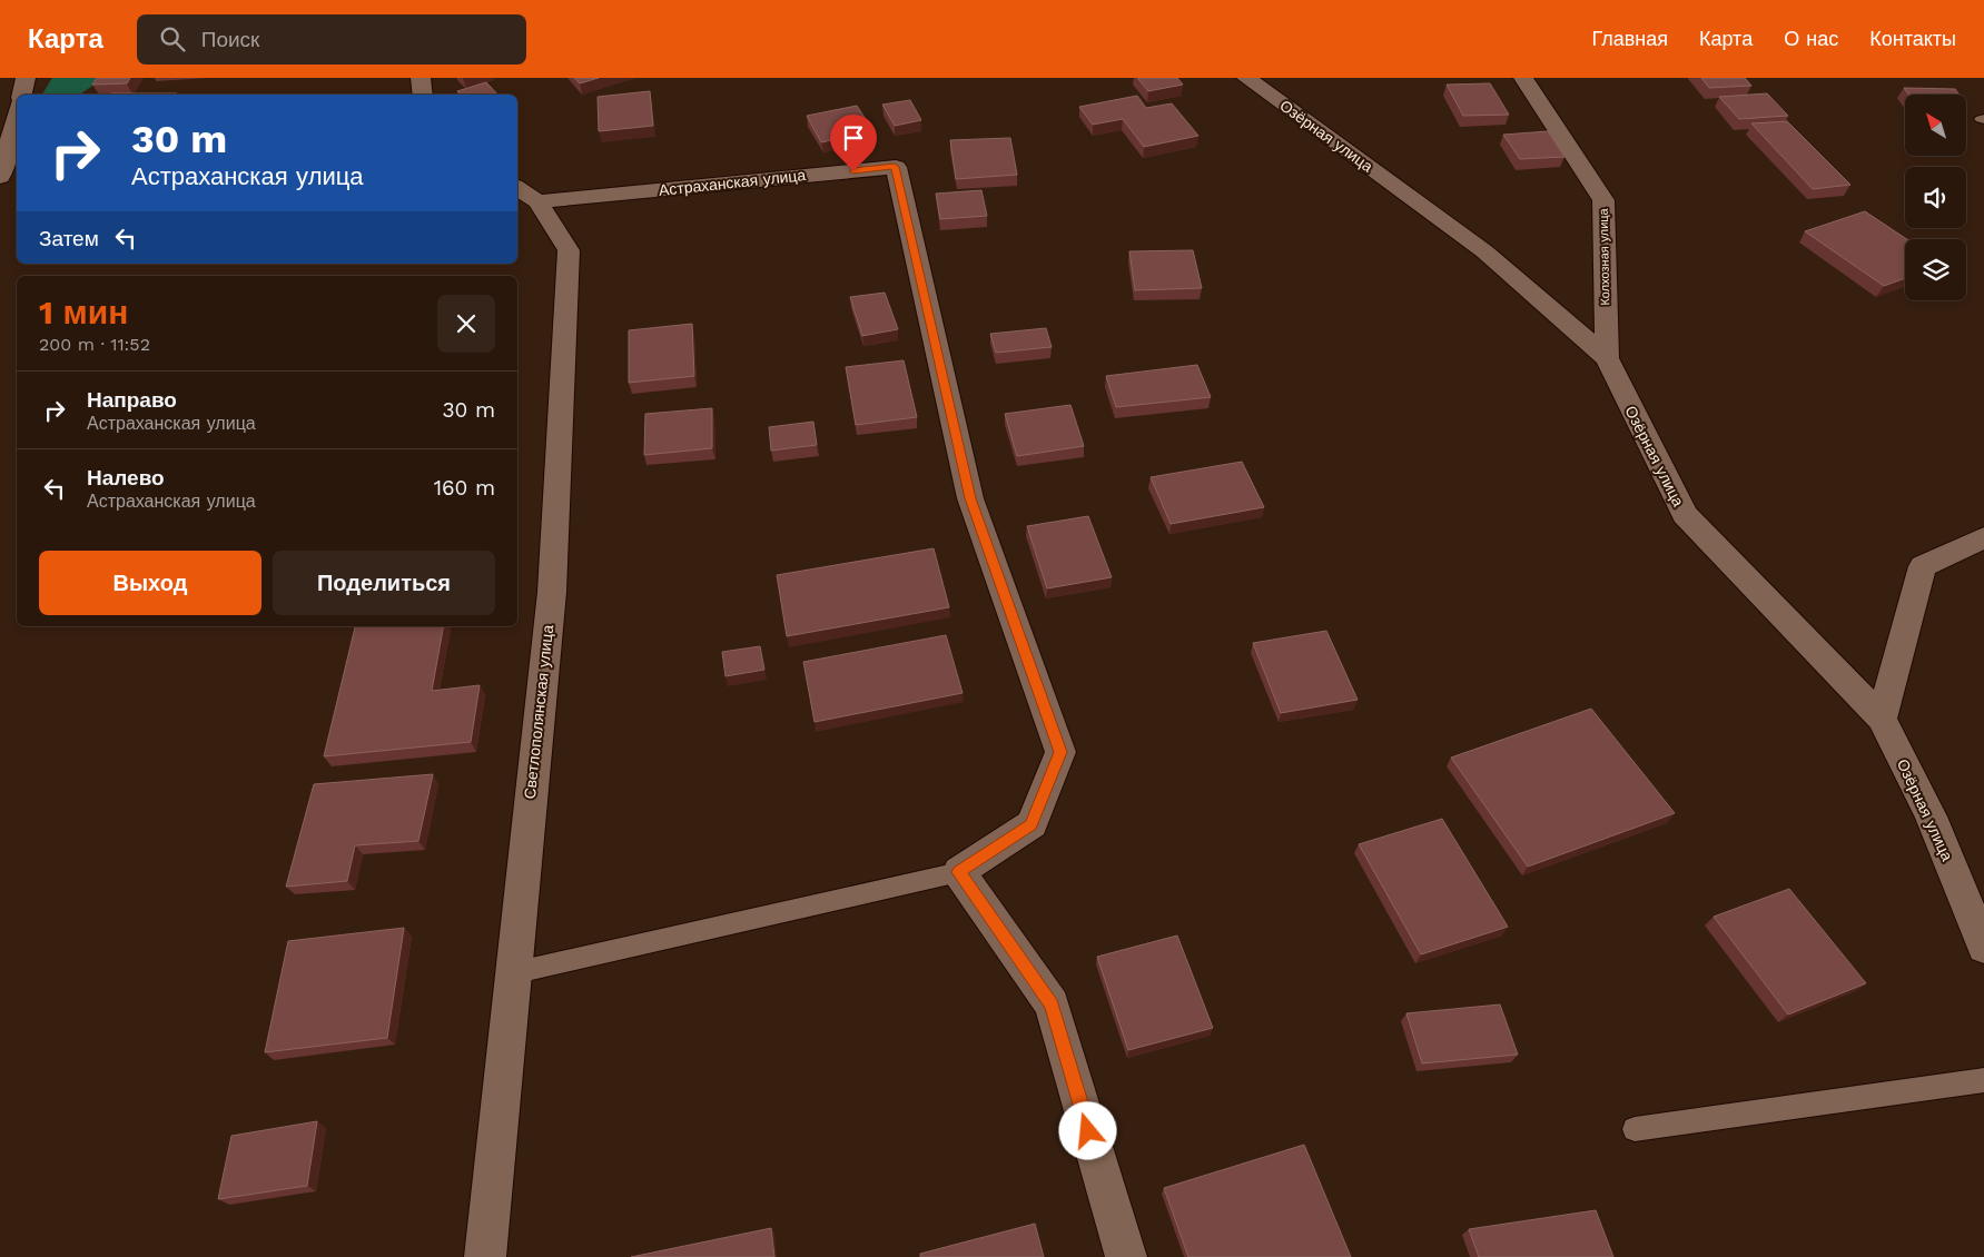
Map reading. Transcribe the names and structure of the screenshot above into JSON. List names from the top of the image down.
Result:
{
  "streets": {
    "street": [
      "Озёрная улица",
      "Астраханская улица",
      "Колхозная улица",
      "Светлополянская улица"
    ]
  },
  "crossings": [
    ["Озёрная улица", "Колхозная улица"],
    ["Астраханская улица", "Светлополянская улица"]
  ],
  "north": "top left",
  "page": {
    "header": "Карта",
    "search": "Поиск",
    "nav": [
      "Главная",
      "Карта",
      "О нас",
      "Контакты"
    ],
    "turn": ["30 m", "Астраханская улица"],
    "then": "Затем",
    "heading": ["1 мин", "200 m · 11:52"],
    "list": [
      {
        "name": "Направо",
        "note": "Астраханская улица",
        "value": "30 m"
      },
      {
        "name": "Налево",
        "note": "Астраханская улица",
        "value": "160 m"
      }
    ],
    "buttons": ["Выход", "Поделиться"]
  }
}
